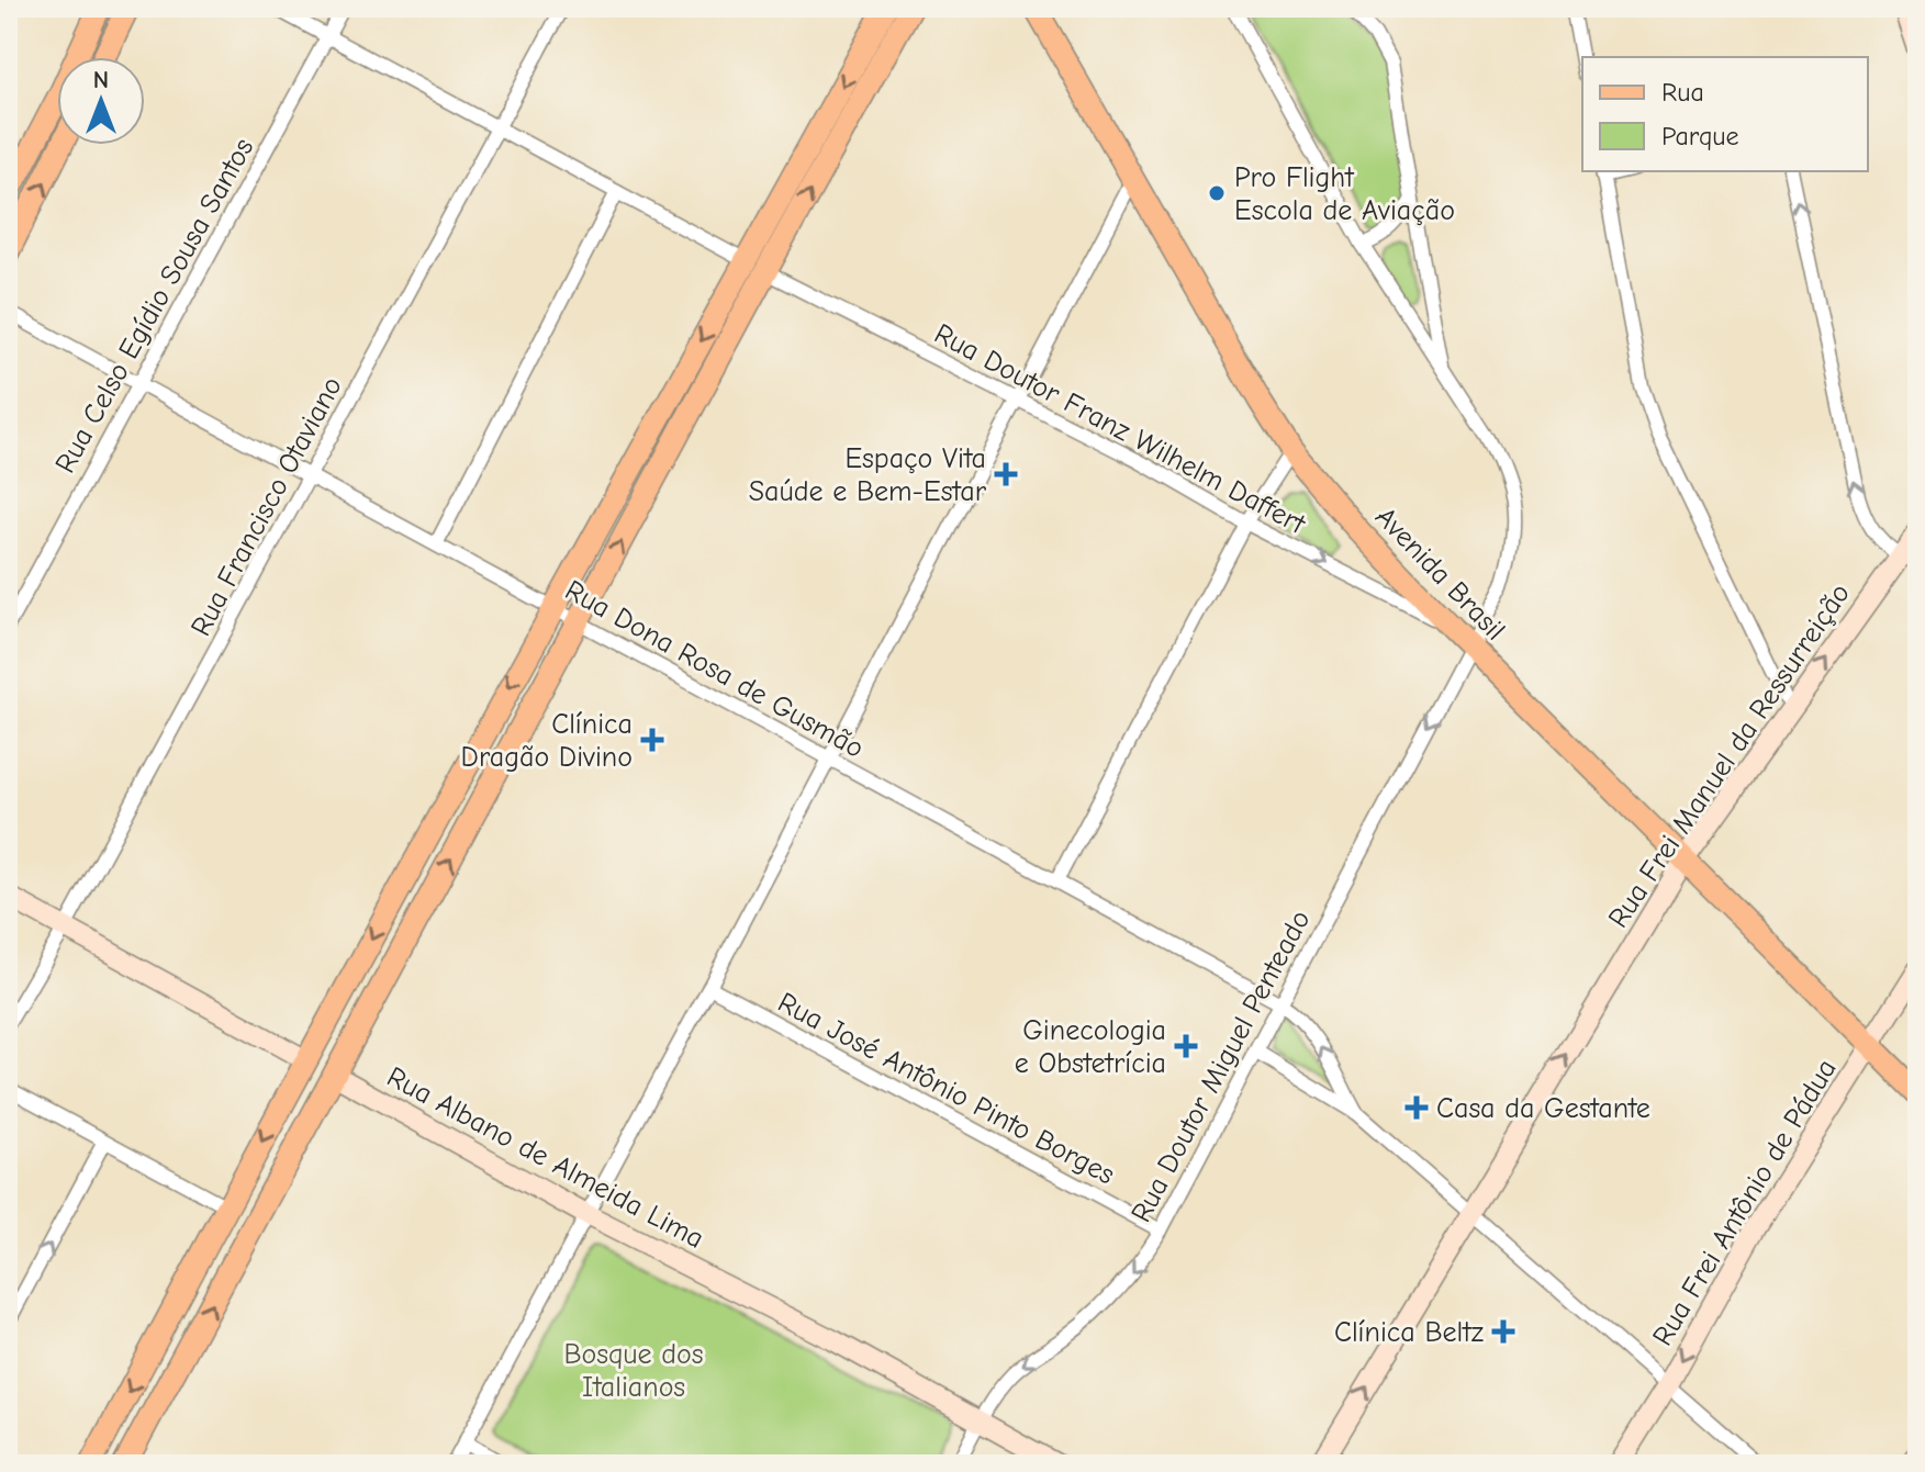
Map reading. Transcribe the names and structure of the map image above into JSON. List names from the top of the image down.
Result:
{
  "streets": {
    "main road": ["Avenida Brasil"],
    "street": [
      "Rua Celso Egídio Sousa Santos",
      "Rua Doutor Franz Wilhelm Daffert",
      "Rua Francisco Otaviano",
      "Rua Dona Rosa de Gusmão",
      "Rua Frei Manuel da Ressurreição",
      "Rua Doutor Miguel Penteado",
      "Rua José Antônio Pinto Borges",
      "Rua Albano de Almeida Lima",
      "Rua Frei Antônio de Pádua"
    ]
  },
  "crossings": [
    ["Rua Celso Egídio Sousa Santos", "Rua Doutor Franz Wilhelm Daffert"],
    ["Rua Celso Egídio Sousa Santos", "Rua Dona Rosa de Gusmão"],
    ["Rua Doutor Franz Wilhelm Daffert", "Rua Francisco Otaviano"],
    ["Rua Doutor Franz Wilhelm Daffert", "Avenida Brasil"],
    ["Rua Francisco Otaviano", "Rua Dona Rosa de Gusmão"],
    ["Rua Francisco Otaviano", "Rua Albano de Almeida Lima"],
    ["Avenida Brasil", "Rua Frei Manuel da Ressurreição"],
    ["Avenida Brasil", "Rua Doutor Miguel Penteado"],
    ["Avenida Brasil", "Rua Frei Antônio de Pádua"],
    ["Rua Dona Rosa de Gusmão", "Rua Frei Manuel da Ressurreição"],
    ["Rua Dona Rosa de Gusmão", "Rua Doutor Miguel Penteado"],
    ["Rua Dona Rosa de Gusmão", "Rua Frei Antônio de Pádua"],
    ["Rua Doutor Miguel Penteado", "Rua José Antônio Pinto Borges"],
    ["Rua Doutor Miguel Penteado", "Rua Albano de Almeida Lima"]
  ],
  "one_way": ["Rua Frei Manuel da Ressurreição", "Rua Doutor Miguel Penteado", "Rua Frei Antônio de Pádua"],
  "parks": ["Bosque dos Italianos"],
  "places": {
    "other": ["Pro Flight Escola de Aviação"],
    "health": [
      "Espaço Vita Saúde e Bem-Estar",
      "Clínica Dragão Divino",
      "Ginecologia e Obstetrícia",
      "Casa da Gestante",
      "Clínica Beltz"
    ]
  },
  "legend": ["Rua", "Parque"],
  "north": "top"
}
